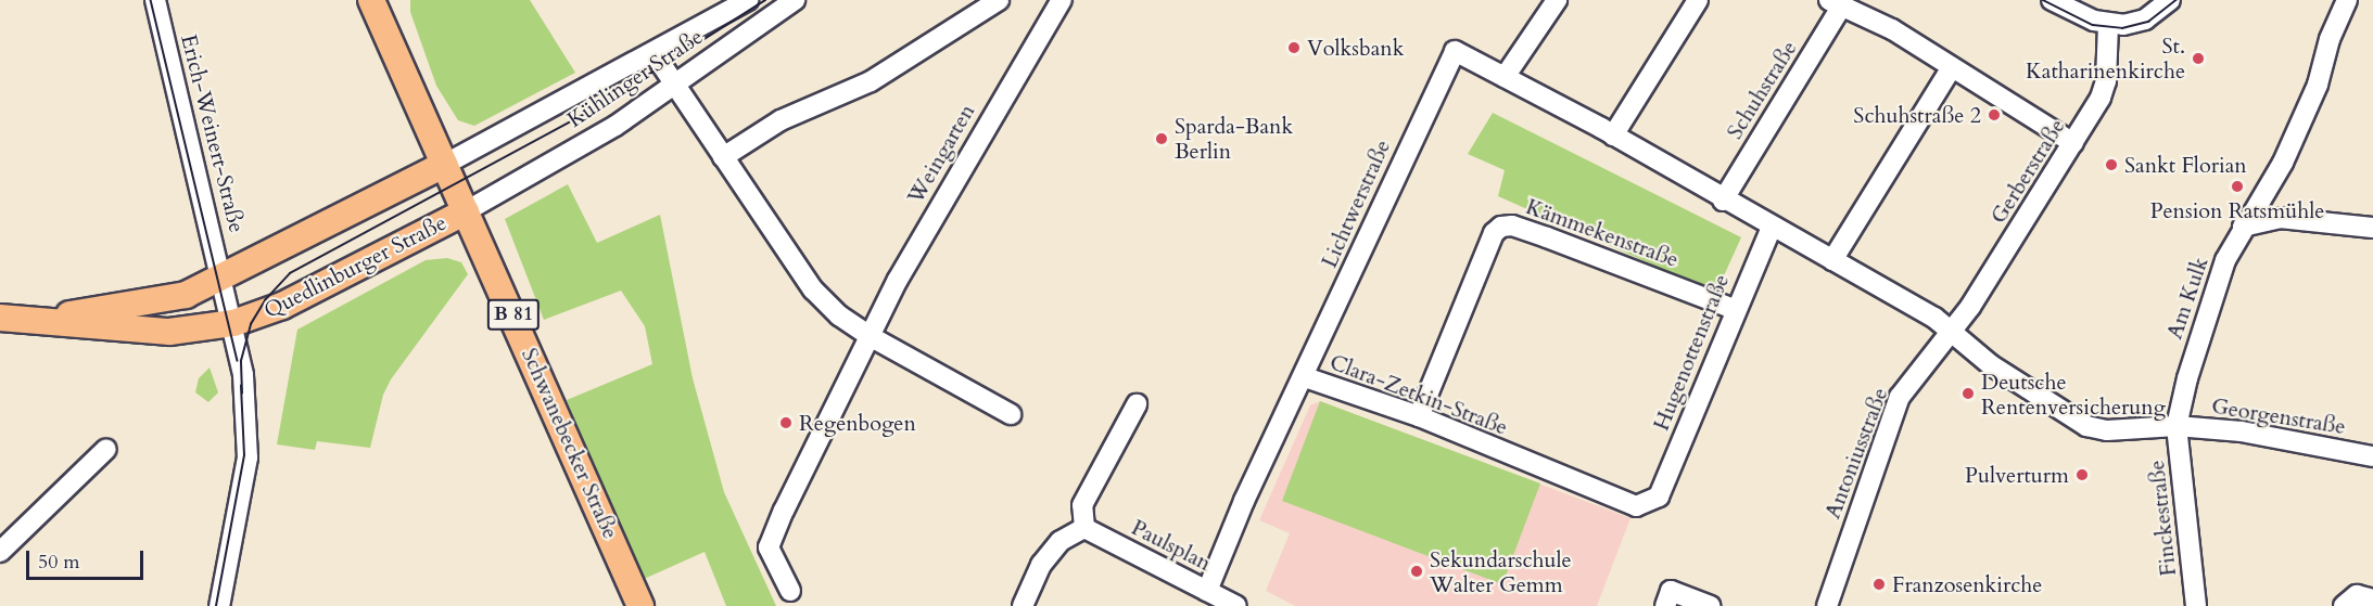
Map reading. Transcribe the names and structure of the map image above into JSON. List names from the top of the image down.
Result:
{
  "streets": {
    "main road": ["Quedlinburger Straße", "B 81", "Schwanebecker Straße"],
    "street": [
      "Kühlinger Straße",
      "Schuhstraße",
      "Erich-Weinert-Straße",
      "Weingarten",
      "Gerberstraße",
      "Lichtwerstraße",
      "Kämmekenstraße",
      "Am Kulk",
      "Hugenottenstraße",
      "Clara-Zetkin-Straße",
      "Georgenstraße",
      "Antoniusstraße",
      "Finckestraße",
      "Paulsplan"
    ]
  },
  "crossings": [
    ["Kühlinger Straße", "Quedlinburger Straße"],
    ["Kühlinger Straße", "B 81"],
    ["Kühlinger Straße", "Schwanebecker Straße"],
    ["Schuhstraße", "Gerberstraße"],
    ["Erich-Weinert-Straße", "Quedlinburger Straße"],
    ["Gerberstraße", "Georgenstraße"],
    ["Gerberstraße", "Antoniusstraße"],
    ["Lichtwerstraße", "Clara-Zetkin-Straße"],
    ["Kämmekenstraße", "Hugenottenstraße"],
    ["Kämmekenstraße", "Clara-Zetkin-Straße"],
    ["Quedlinburger Straße", "B 81"],
    ["Quedlinburger Straße", "Schwanebecker Straße"],
    ["Am Kulk", "Georgenstraße"],
    ["Am Kulk", "Finckestraße"],
    ["B 81", "Schwanebecker Straße"],
    ["Hugenottenstraße", "Clara-Zetkin-Straße"],
    ["Clara-Zetkin-Straße", "Paulsplan"],
    ["Georgenstraße", "Antoniusstraße"],
    ["Georgenstraße", "Finckestraße"]
  ],
  "places": [
    "Volksbank",
    "St. Katharinenkirche",
    "Schuhstraße 2",
    "Sparda-Bank Berlin",
    "Sankt Florian",
    "Pension Ratsmühle",
    "Deutsche Rentenversicherung",
    "Regenbogen",
    "Pulverturm",
    "Sekundarschule Walter Gemm",
    "Franzosenkirche"
  ],
  "scale_bar": "50 m"
}
